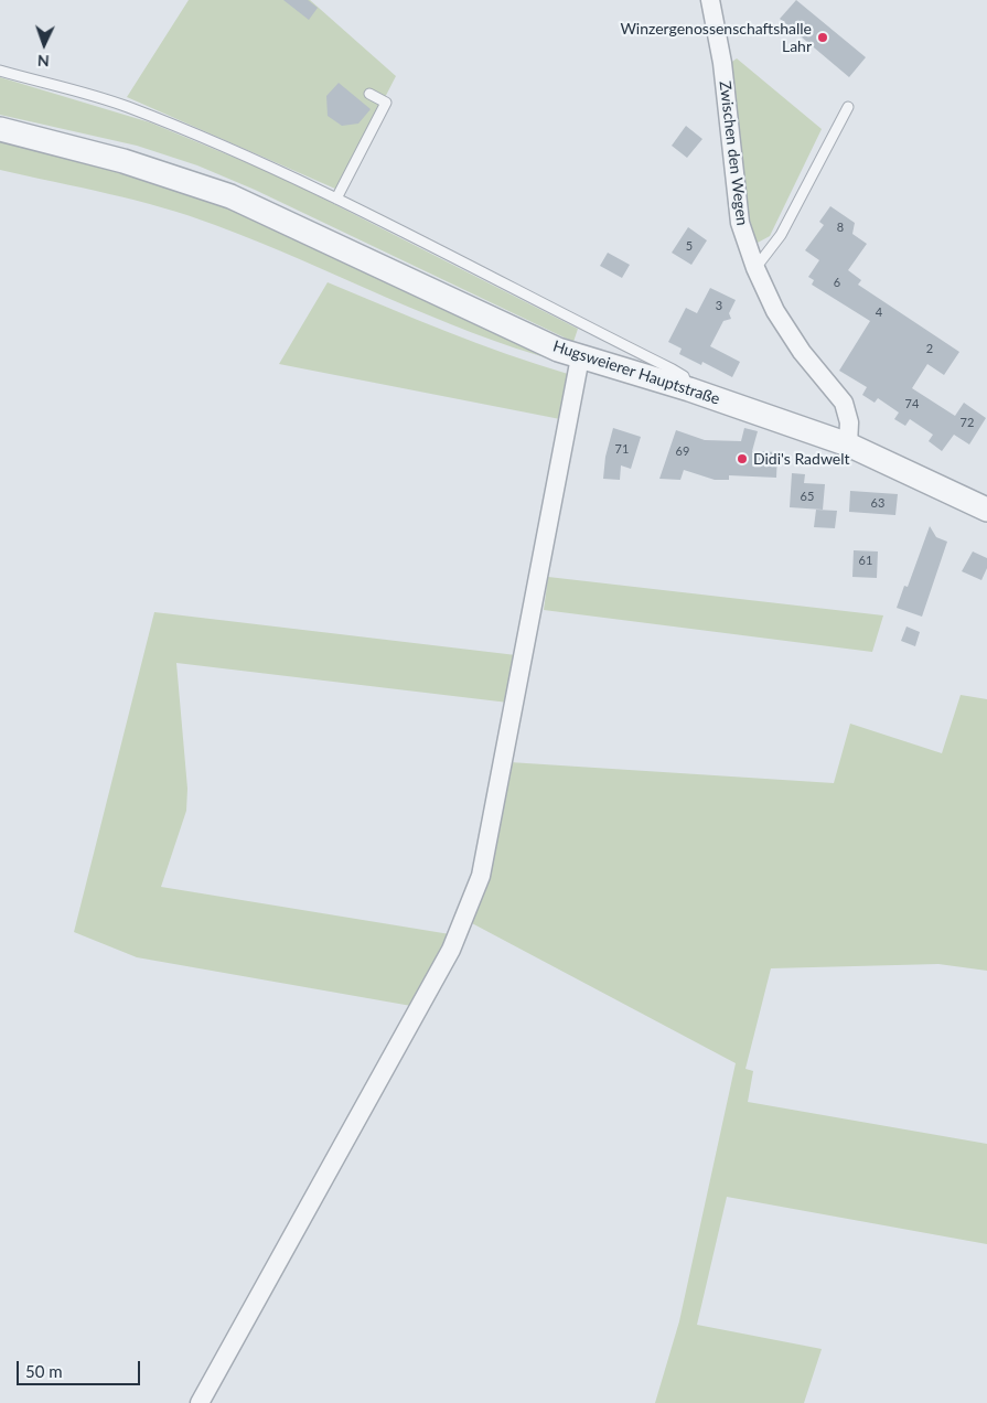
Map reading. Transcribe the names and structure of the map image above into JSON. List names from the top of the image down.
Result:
{
  "streets": {
    "street": ["Zwischen den Wegen", "Hugsweierer Hauptstraße"]
  },
  "crossings": [
    ["Zwischen den Wegen", "Hugsweierer Hauptstraße"]
  ],
  "places": ["Winzergenossenschaftshalle Lahr", "Didi's Radwelt"],
  "house_numbers": [
    "8",
    "5",
    "6",
    "3",
    "4",
    "2",
    "74",
    "72",
    "71",
    "69",
    "65",
    "63",
    "61"
  ],
  "scale_bar": "50 m",
  "north": "bottom"
}
